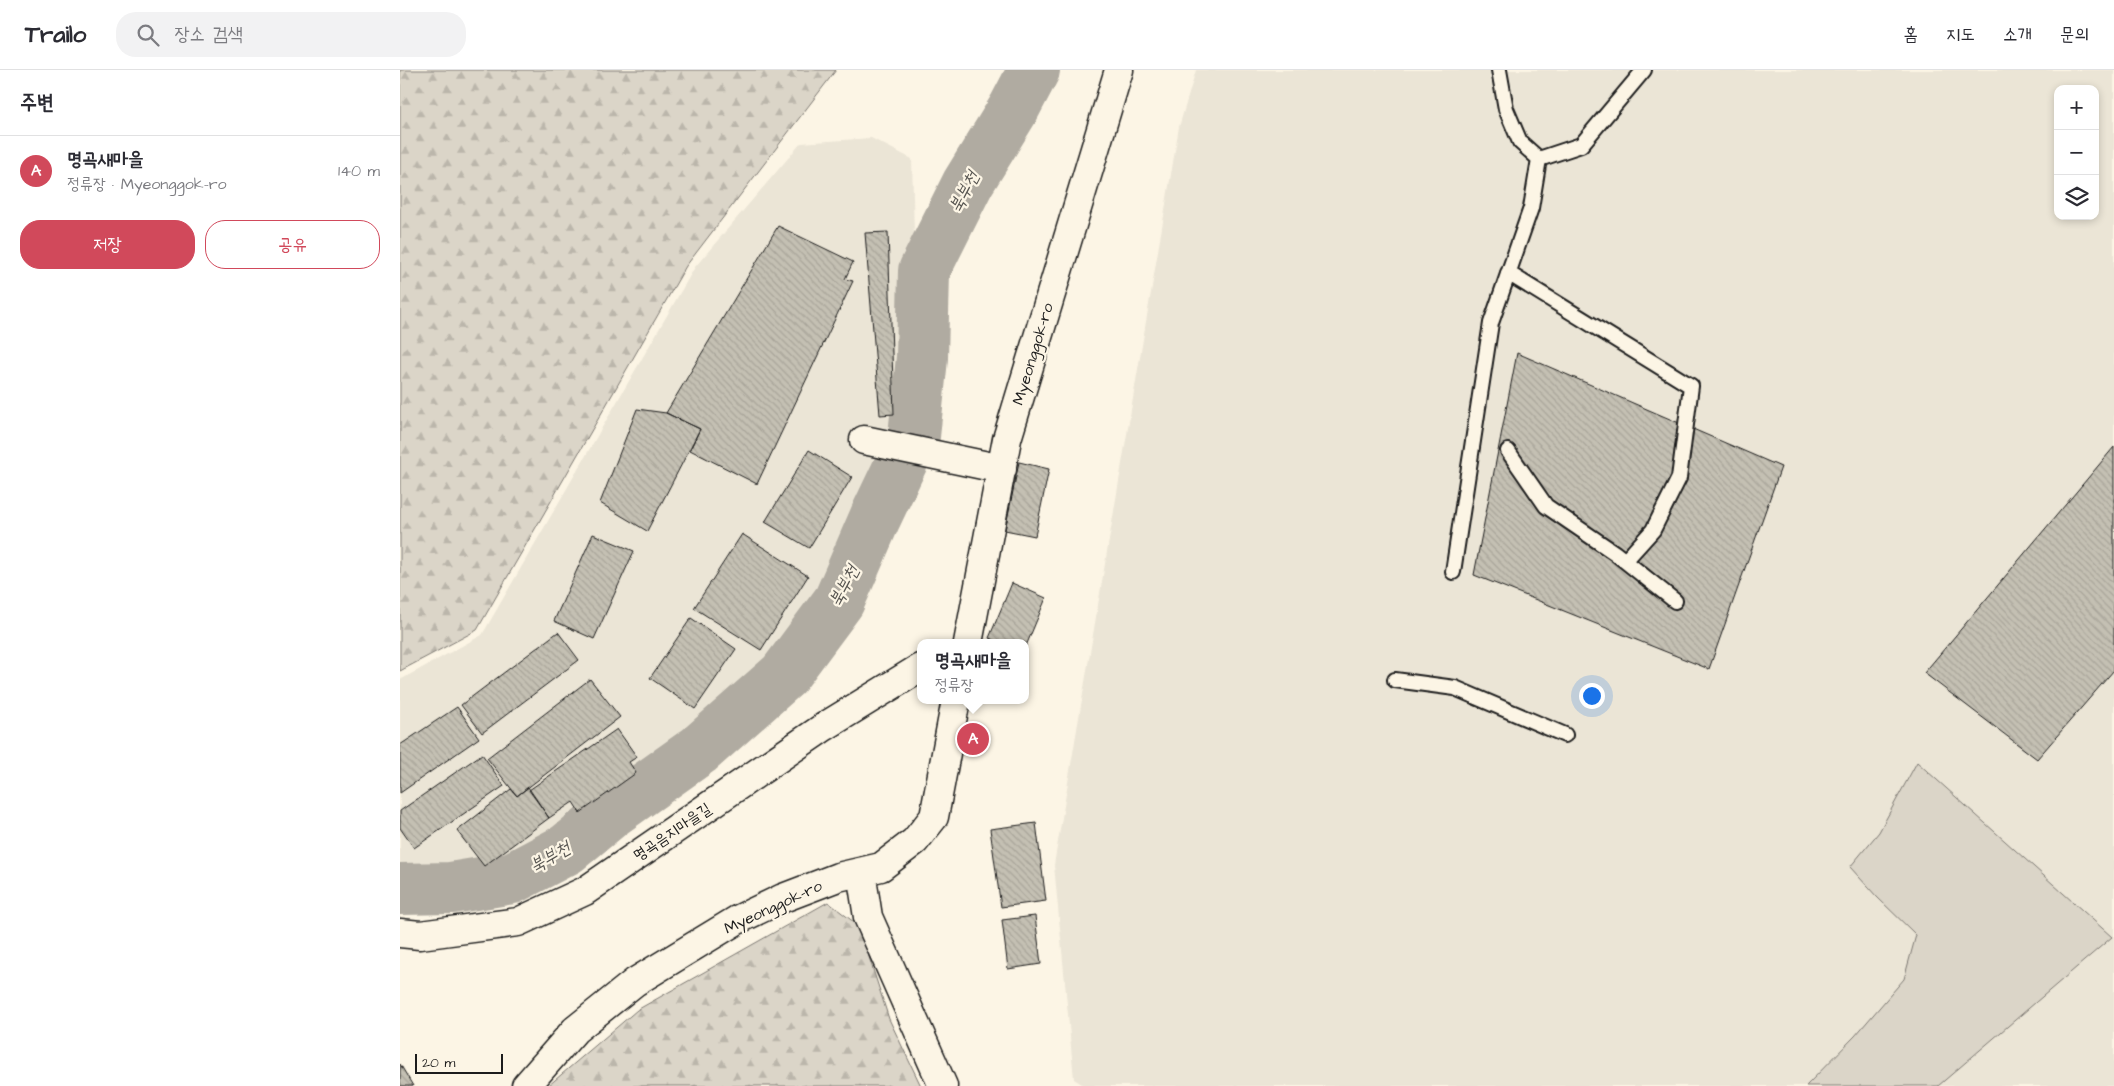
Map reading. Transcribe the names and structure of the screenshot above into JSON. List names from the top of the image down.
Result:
{
  "streets": {
    "main road": ["Myeonggok-ro", "명곡음지마을길"]
  },
  "water": ["북부천"],
  "scale_bar": "20 m",
  "page": {
    "header": "Trailo",
    "search": "장소 검색",
    "nav": [
      "홈",
      "지도",
      "소개",
      "문의"
    ],
    "heading": "주변",
    "map_buttons": ["+", "−"],
    "list": [
      {
        "mark": "A",
        "name": "명곡새마을",
        "note": "정류장 · Myeonggok-ro",
        "value": "140 m"
      }
    ],
    "buttons": ["저장", "공유"],
    "popup": ["명곡새마을", "정류장"],
    "pins": "A",
    "scale": "20 m"
  }
}
